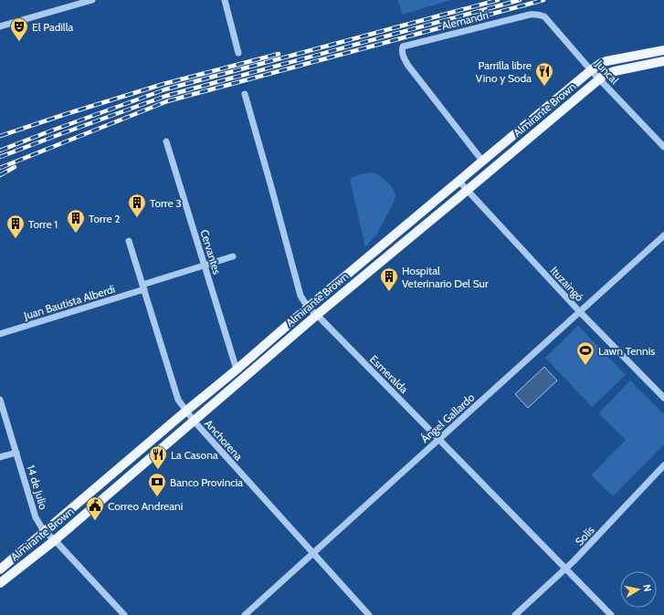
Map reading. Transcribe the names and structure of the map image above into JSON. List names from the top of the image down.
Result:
{
  "streets": {
    "main road": ["Almirante Brown"],
    "street": [
      "Alemandri",
      "Juncal",
      "Cervantes",
      "Ituzaingó",
      "Juan Bautista Alberdi",
      "Esmeralda",
      "Ángel Gallardo",
      "Anchorena",
      "14 de Julio",
      "Solís"
    ]
  },
  "crossings": [
    ["Alemandri", "Juncal"],
    ["Alemandri", "Almirante Brown"],
    ["Juncal", "Almirante Brown"],
    ["Almirante Brown", "Cervantes"],
    ["Almirante Brown", "Ituzaingó"],
    ["Almirante Brown", "Esmeralda"],
    ["Almirante Brown", "Anchorena"],
    ["Almirante Brown", "14 de Julio"],
    ["Cervantes", "Juan Bautista Alberdi"],
    ["Ituzaingó", "Ángel Gallardo"],
    ["Juan Bautista Alberdi", "Anchorena"],
    ["Esmeralda", "Ángel Gallardo"],
    ["Esmeralda", "Solís"],
    ["Ángel Gallardo", "Anchorena"]
  ],
  "places": {
    "theatre": ["El Padilla"],
    "restaurant": ["Parrilla libre Vino y Soda", "La Casona"],
    "building": [
      "Torre 3",
      "Torre 2",
      "Torre 1",
      "Hospital Veterinario Del Sur"
    ],
    "sports": ["Lawn Tennis"],
    "bank": ["Banco Provincia"],
    "public building": ["Correo Andreani"]
  },
  "north": "right"
}
